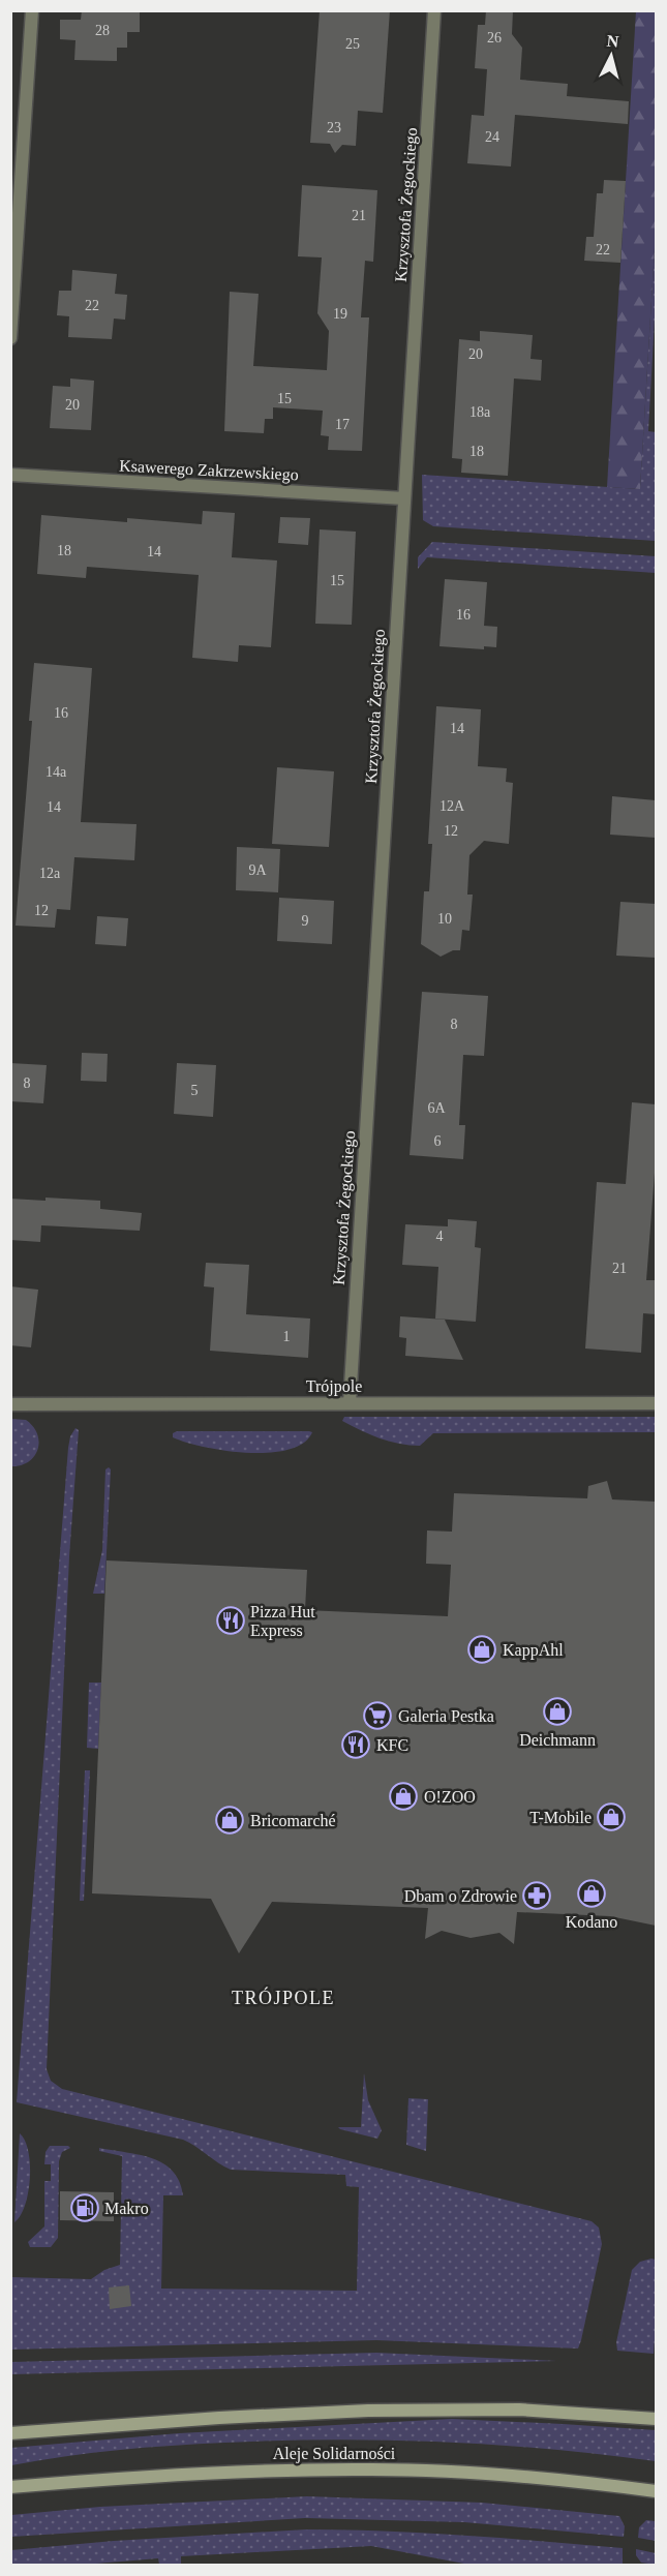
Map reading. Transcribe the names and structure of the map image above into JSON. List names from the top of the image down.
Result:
{
  "streets": {
    "street": [
      "Krzysztofa Żegockiego",
      "Ksawerego Zakrzewskiego",
      "Trójpole",
      "Aleje Solidarności"
    ]
  },
  "crossings": [
    ["Krzysztofa Żegockiego", "Ksawerego Zakrzewskiego"],
    ["Krzysztofa Żegockiego", "Trójpole"]
  ],
  "districts": ["TRÓJPOLE"],
  "places": {
    "restaurant": ["Pizza Hut Express", "KFC"],
    "shop": [
      "KappAhl",
      "Deichmann",
      "O!ZOO",
      "T-Mobile",
      "Bricomarché",
      "Kodano"
    ],
    "supermarket": ["Galeria Pestka"],
    "pharmacy": ["Dbam o Zdrowie"],
    "fuel station": ["Makro"]
  },
  "house_numbers": [
    "28",
    "26",
    "25",
    "23",
    "24",
    "21",
    "22",
    "22",
    "19",
    "20",
    "15",
    "20",
    "18a",
    "17",
    "18",
    "18",
    "14",
    "15",
    "16",
    "16",
    "14",
    "14a",
    "12A",
    "14",
    "12",
    "9A",
    "12a",
    "12",
    "10",
    "9",
    "8",
    "8",
    "5",
    "6A",
    "6",
    "4",
    "21",
    "1"
  ],
  "north": "top"
}
